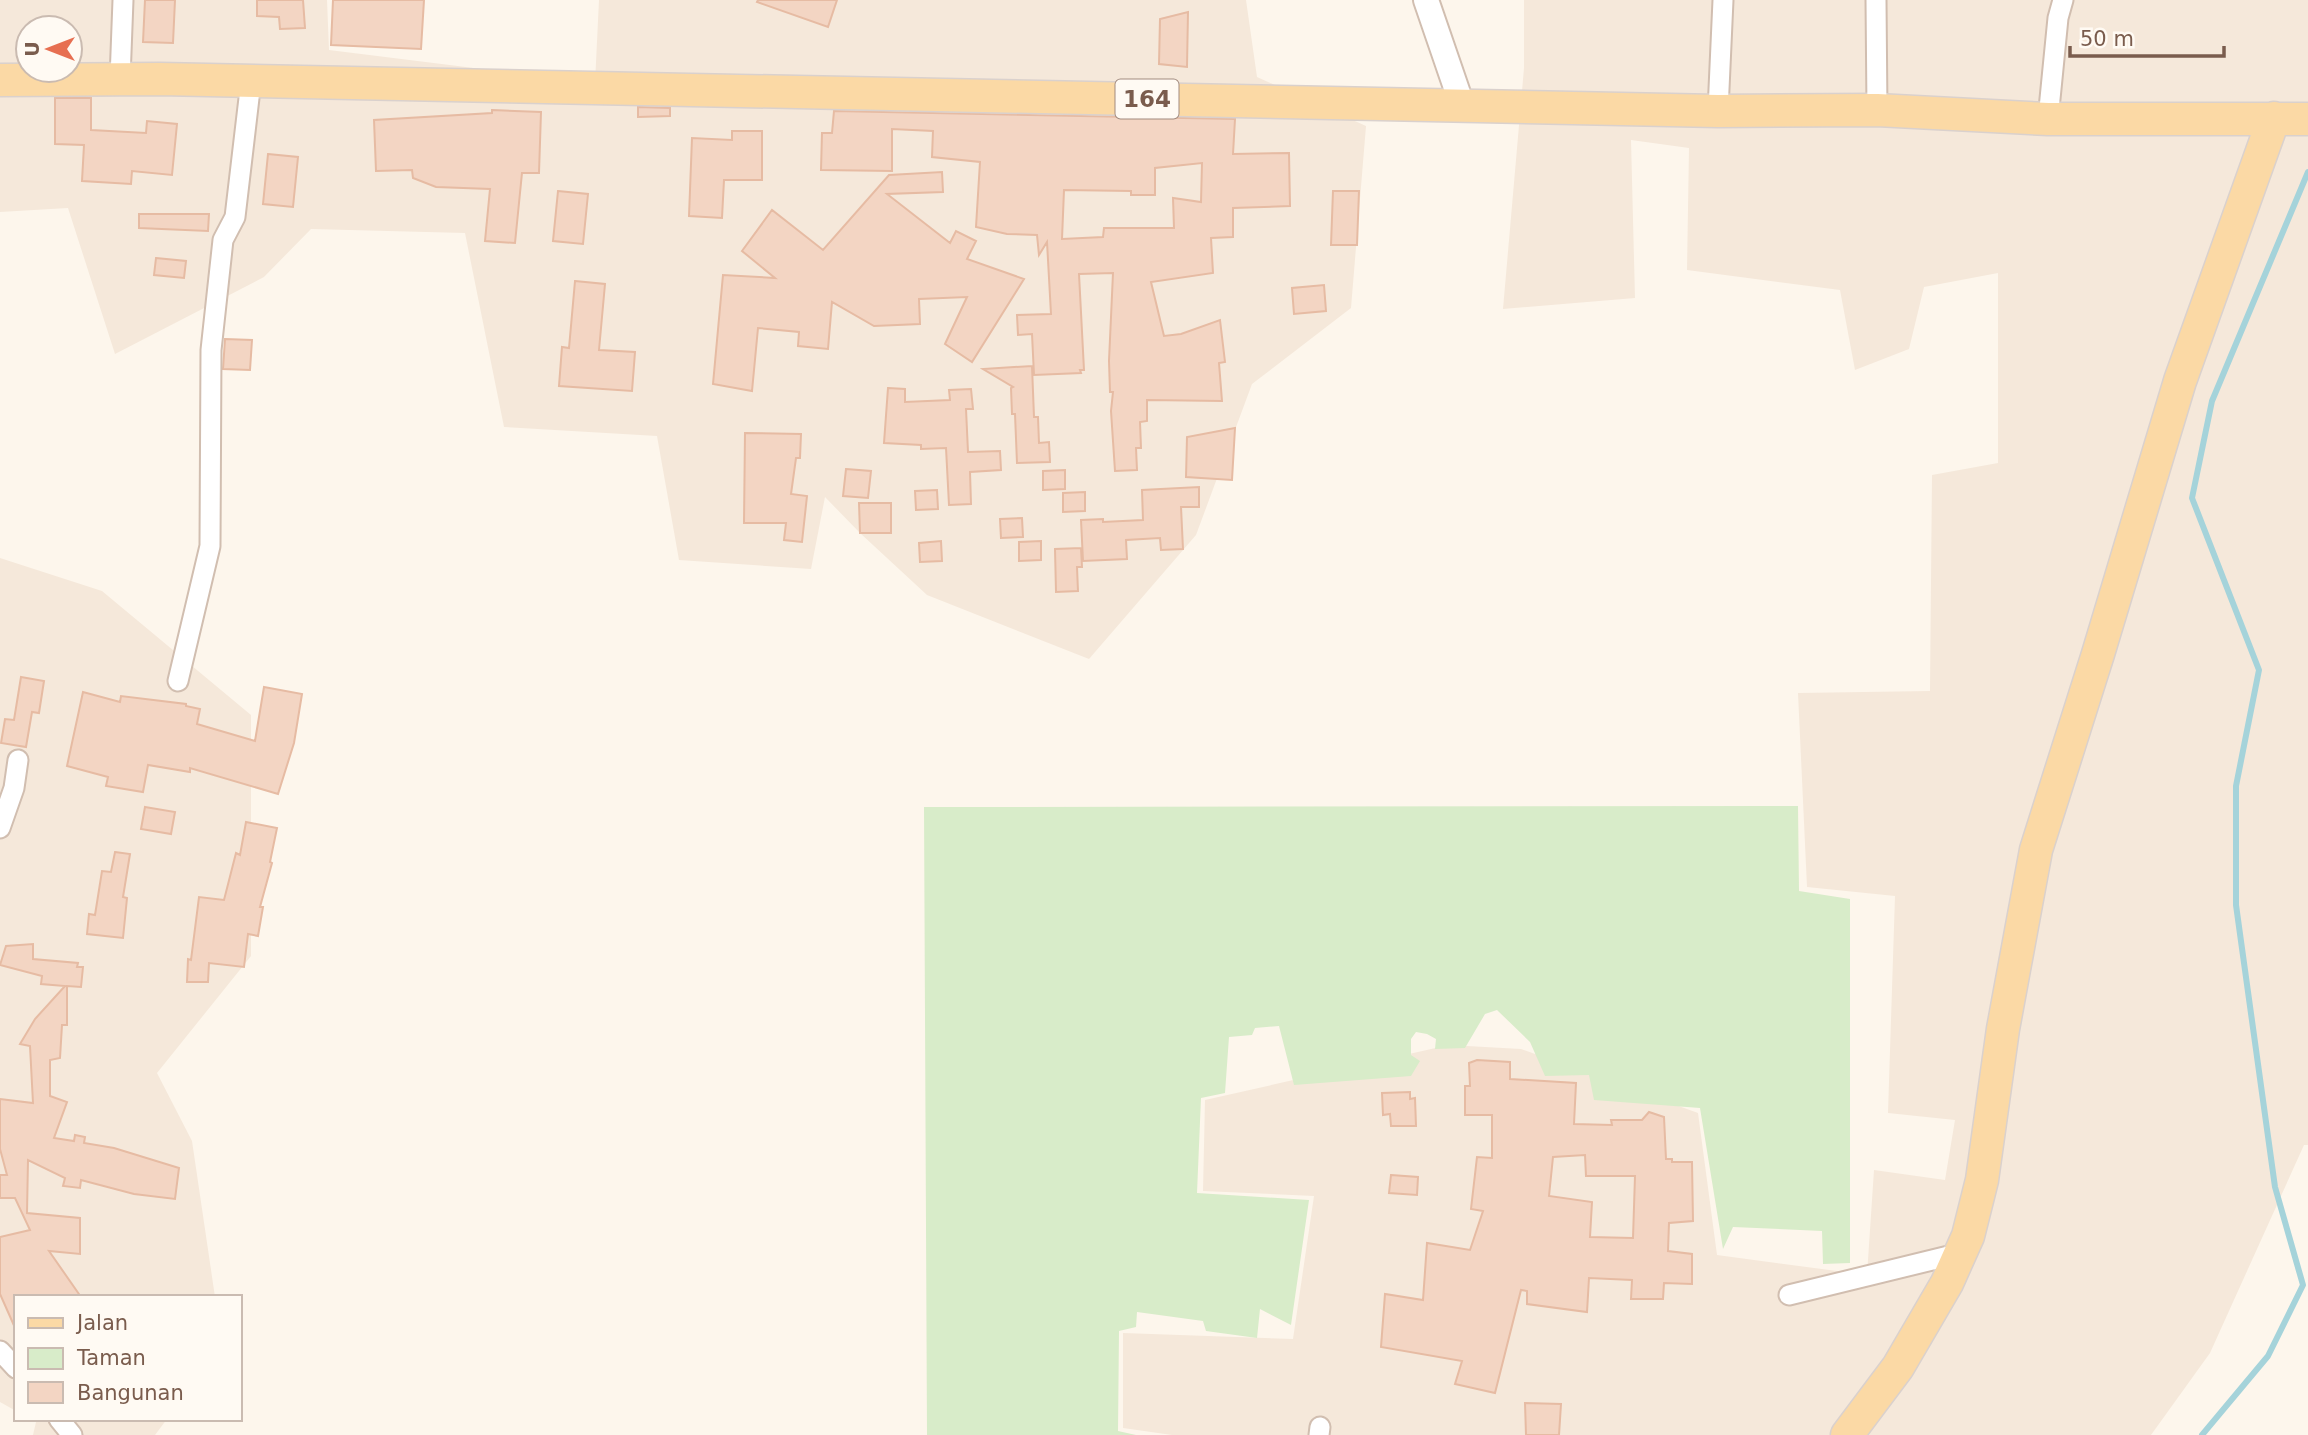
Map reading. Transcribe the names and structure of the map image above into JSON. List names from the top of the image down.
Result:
{
  "streets": {
    "main road": ["164"]
  },
  "legend": ["Jalan", "Taman", "Bangunan"],
  "scale_bar": "50 m",
  "north": "left"
}
